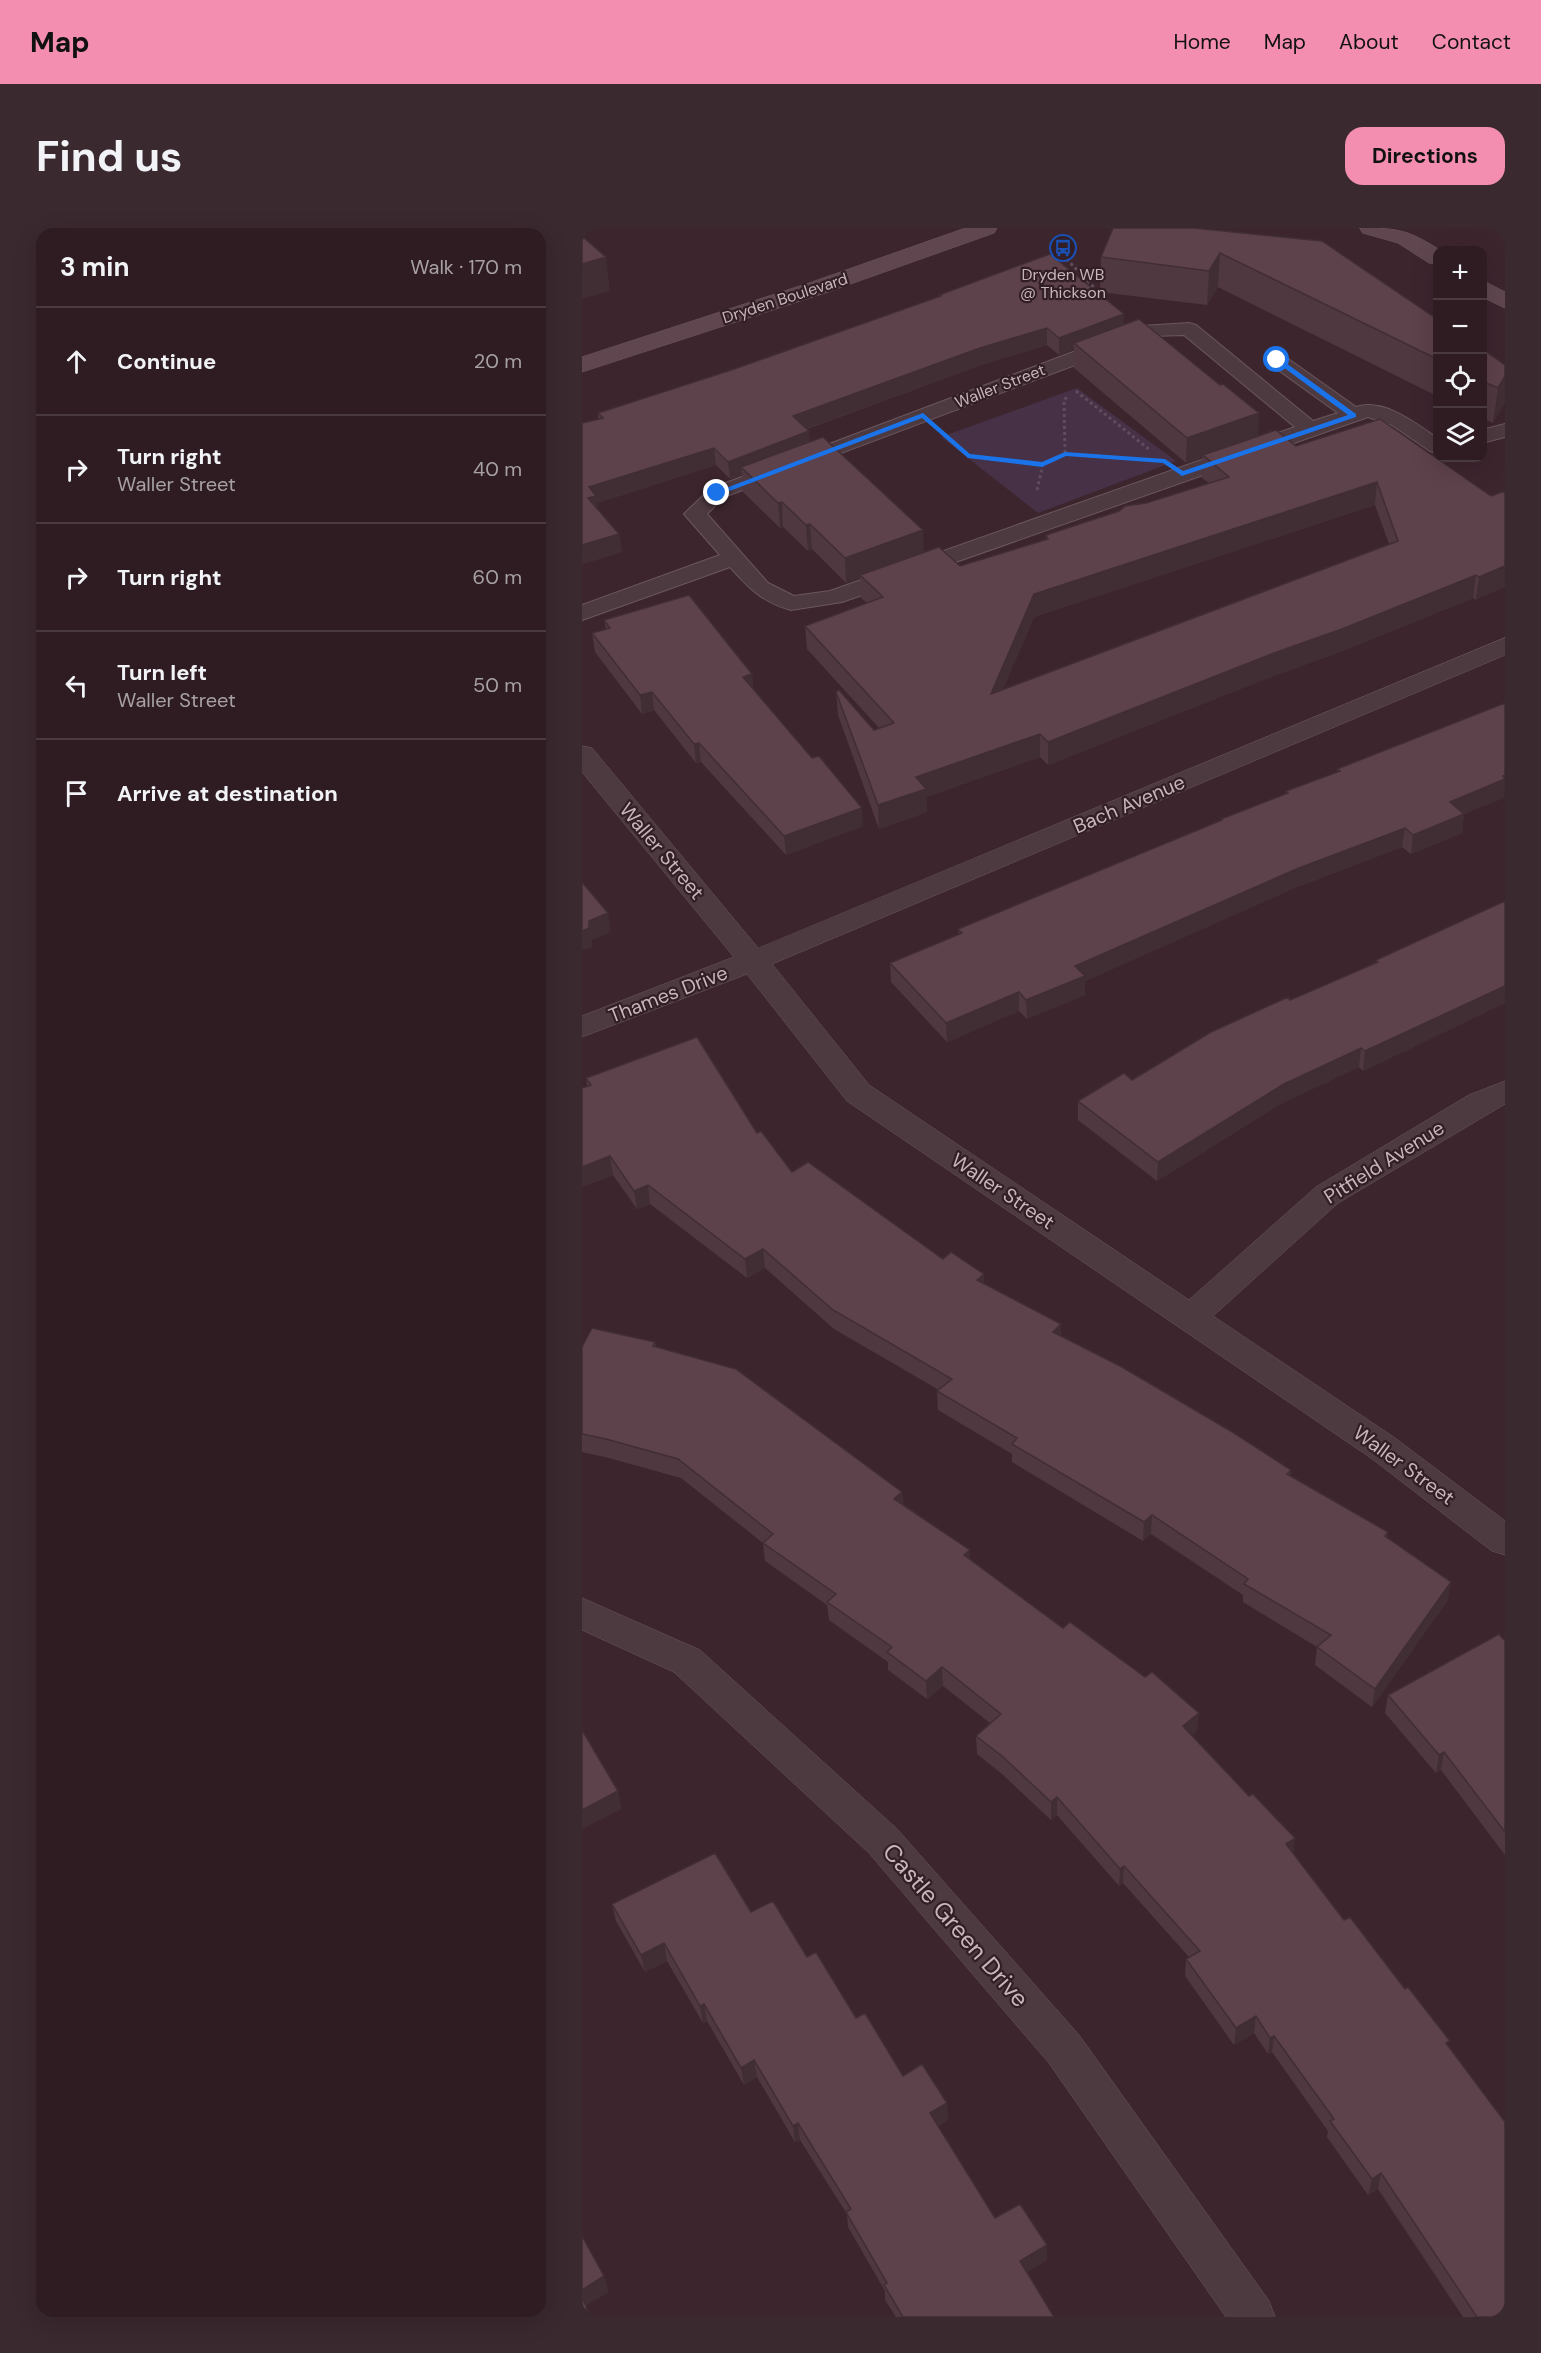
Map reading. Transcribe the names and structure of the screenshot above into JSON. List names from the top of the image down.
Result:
{
  "streets": {
    "street": [
      "Dryden Boulevard",
      "Waller Street",
      "Bach Avenue",
      "Thames Drive",
      "Pitfield Avenue",
      "Castle Green Drive"
    ]
  },
  "crossings": [
    ["Waller Street", "Bach Avenue"],
    ["Waller Street", "Thames Drive"],
    ["Waller Street", "Pitfield Avenue"],
    ["Bach Avenue", "Thames Drive"]
  ],
  "places": {
    "bus stop": ["Dryden WB @ Thickson"]
  },
  "page": {
    "header": "Map",
    "nav": [
      "Home",
      "Map",
      "About",
      "Contact"
    ],
    "buttons": "Directions",
    "title": "Find us",
    "heading": ["3 min", "Walk · 170 m"],
    "map_buttons": ["+", "−"],
    "list": [
      ["Continue", "20 m"],
      ["Turn right", "Waller Street", "40 m"],
      ["Turn right", "60 m"],
      ["Turn left", "Waller Street", "50 m"],
      "Arrive at destination"
    ]
  }
}
